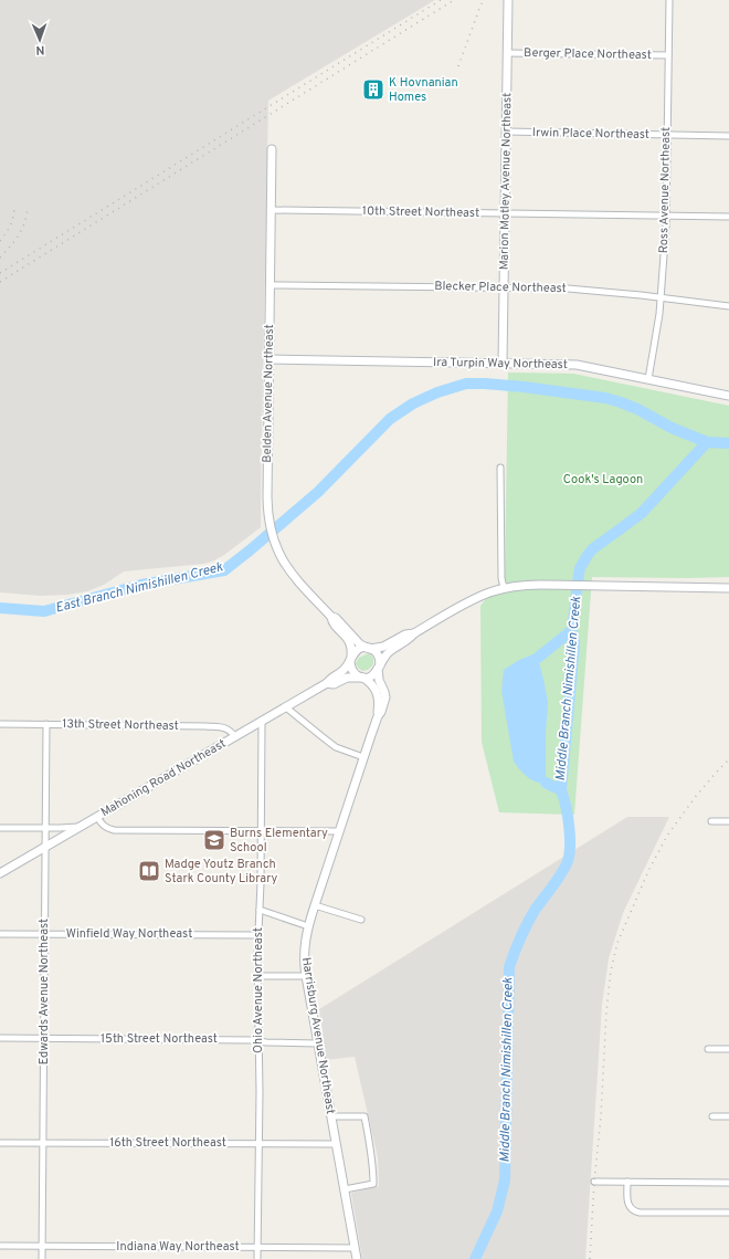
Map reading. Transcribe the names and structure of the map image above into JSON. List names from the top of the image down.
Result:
{
  "streets": {
    "street": [
      "Berger Place Northeast",
      "Irwin Place Northeast",
      "Marion Motley Avenue Northeast",
      "Ross Avenue Northeast",
      "10th Street Northeast",
      "Blecker Place Northeast",
      "Ira Turpin Way Northeast",
      "Belden Avenue Northeast",
      "13th Street Northeast",
      "Mahoning Road Northeast",
      "Winfield Way Northeast",
      "Ohio Avenue Northeast",
      "Edwards Avenue Northeast",
      "Harrisburg Avenue Northeast",
      "15th Street Northeast",
      "16th Street Northeast",
      "Indiana Way Northeast"
    ]
  },
  "crossings": [
    ["Berger Place Northeast", "Marion Motley Avenue Northeast"],
    ["Berger Place Northeast", "Ross Avenue Northeast"],
    ["Irwin Place Northeast", "Marion Motley Avenue Northeast"],
    ["Irwin Place Northeast", "Ross Avenue Northeast"],
    ["Marion Motley Avenue Northeast", "10th Street Northeast"],
    ["Marion Motley Avenue Northeast", "Blecker Place Northeast"],
    ["Marion Motley Avenue Northeast", "Ira Turpin Way Northeast"],
    ["Ross Avenue Northeast", "10th Street Northeast"],
    ["Ross Avenue Northeast", "Blecker Place Northeast"],
    ["Ross Avenue Northeast", "Ira Turpin Way Northeast"],
    ["10th Street Northeast", "Belden Avenue Northeast"],
    ["Blecker Place Northeast", "Belden Avenue Northeast"],
    ["Ira Turpin Way Northeast", "Belden Avenue Northeast"],
    ["Belden Avenue Northeast", "Mahoning Road Northeast"],
    ["Belden Avenue Northeast", "Harrisburg Avenue Northeast"],
    ["13th Street Northeast", "Mahoning Road Northeast"],
    ["13th Street Northeast", "Edwards Avenue Northeast"],
    ["Mahoning Road Northeast", "Ohio Avenue Northeast"],
    ["Mahoning Road Northeast", "Edwards Avenue Northeast"],
    ["Mahoning Road Northeast", "Harrisburg Avenue Northeast"],
    ["Winfield Way Northeast", "Ohio Avenue Northeast"],
    ["Winfield Way Northeast", "Edwards Avenue Northeast"],
    ["Ohio Avenue Northeast", "15th Street Northeast"],
    ["Ohio Avenue Northeast", "16th Street Northeast"],
    ["Ohio Avenue Northeast", "Indiana Way Northeast"],
    ["Edwards Avenue Northeast", "15th Street Northeast"],
    ["Edwards Avenue Northeast", "16th Street Northeast"],
    ["Edwards Avenue Northeast", "Indiana Way Northeast"],
    ["Harrisburg Avenue Northeast", "15th Street Northeast"],
    ["Harrisburg Avenue Northeast", "16th Street Northeast"],
    ["Harrisburg Avenue Northeast", "Indiana Way Northeast"]
  ],
  "water": ["East Branch Nimishillen Creek", "Middle Branch Nimishillen Creek"],
  "parks": ["Cook's Lagoon"],
  "places": {
    "building": ["K Hovnanian Homes"],
    "school or university": ["Burns Elementary School"],
    "library": ["Madge Youtz Branch Stark County Library"]
  },
  "north": "bottom"
}
